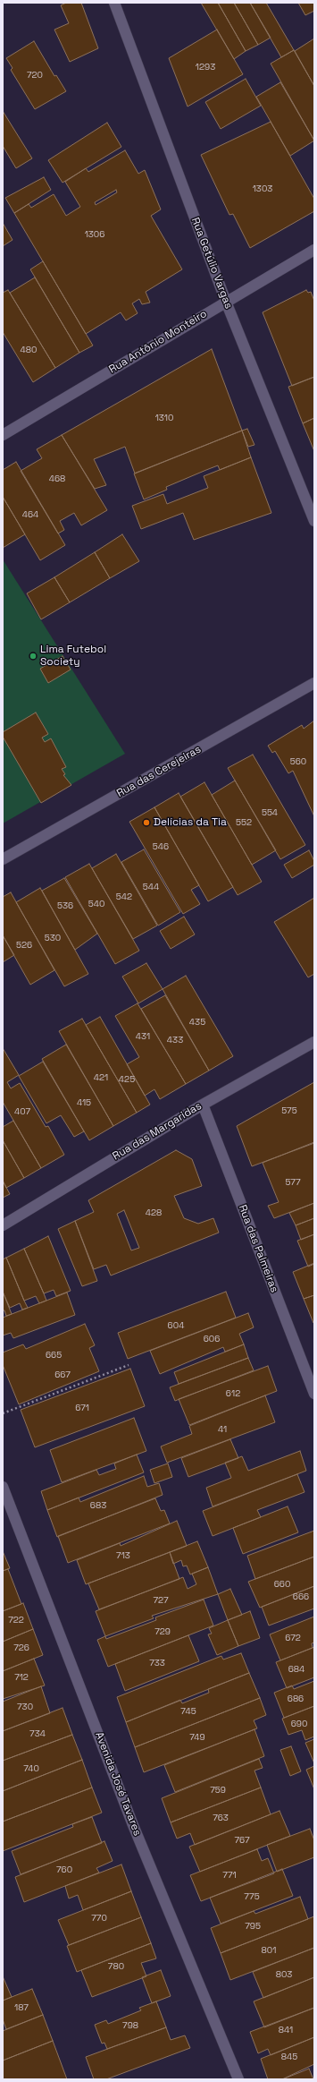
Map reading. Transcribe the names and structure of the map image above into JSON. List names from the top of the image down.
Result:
{
  "streets": {
    "street": [
      "Rua Getúlio Vargas",
      "Rua Antônio Monteiro",
      "Rua das Cerejeiras",
      "Rua das Margaridas",
      "Rua das Palmeiras",
      "Avenida José Tavares"
    ]
  },
  "crossings": [
    ["Rua Getúlio Vargas", "Rua Antônio Monteiro"],
    ["Rua das Margaridas", "Rua das Palmeiras"]
  ],
  "places": ["Lima Futebol Society", "Delícias da Tia"],
  "house_numbers": [
    "1293",
    "720",
    "1303",
    "1306",
    "480",
    "1310",
    "468",
    "464",
    "560",
    "554",
    "552",
    "546",
    "544",
    "542",
    "540",
    "536",
    "530",
    "526",
    "435",
    "431",
    "433",
    "421",
    "425",
    "415",
    "575",
    "407",
    "577",
    "428",
    "604",
    "606",
    "665",
    "667",
    "612",
    "671",
    "41",
    "683",
    "713",
    "660",
    "666",
    "727",
    "722",
    "729",
    "672",
    "726",
    "733",
    "684",
    "712",
    "686",
    "730",
    "745",
    "690",
    "734",
    "749",
    "740",
    "759",
    "763",
    "767",
    "760",
    "771",
    "775",
    "770",
    "795",
    "801",
    "780",
    "803",
    "187",
    "798",
    "841",
    "845"
  ]
}
